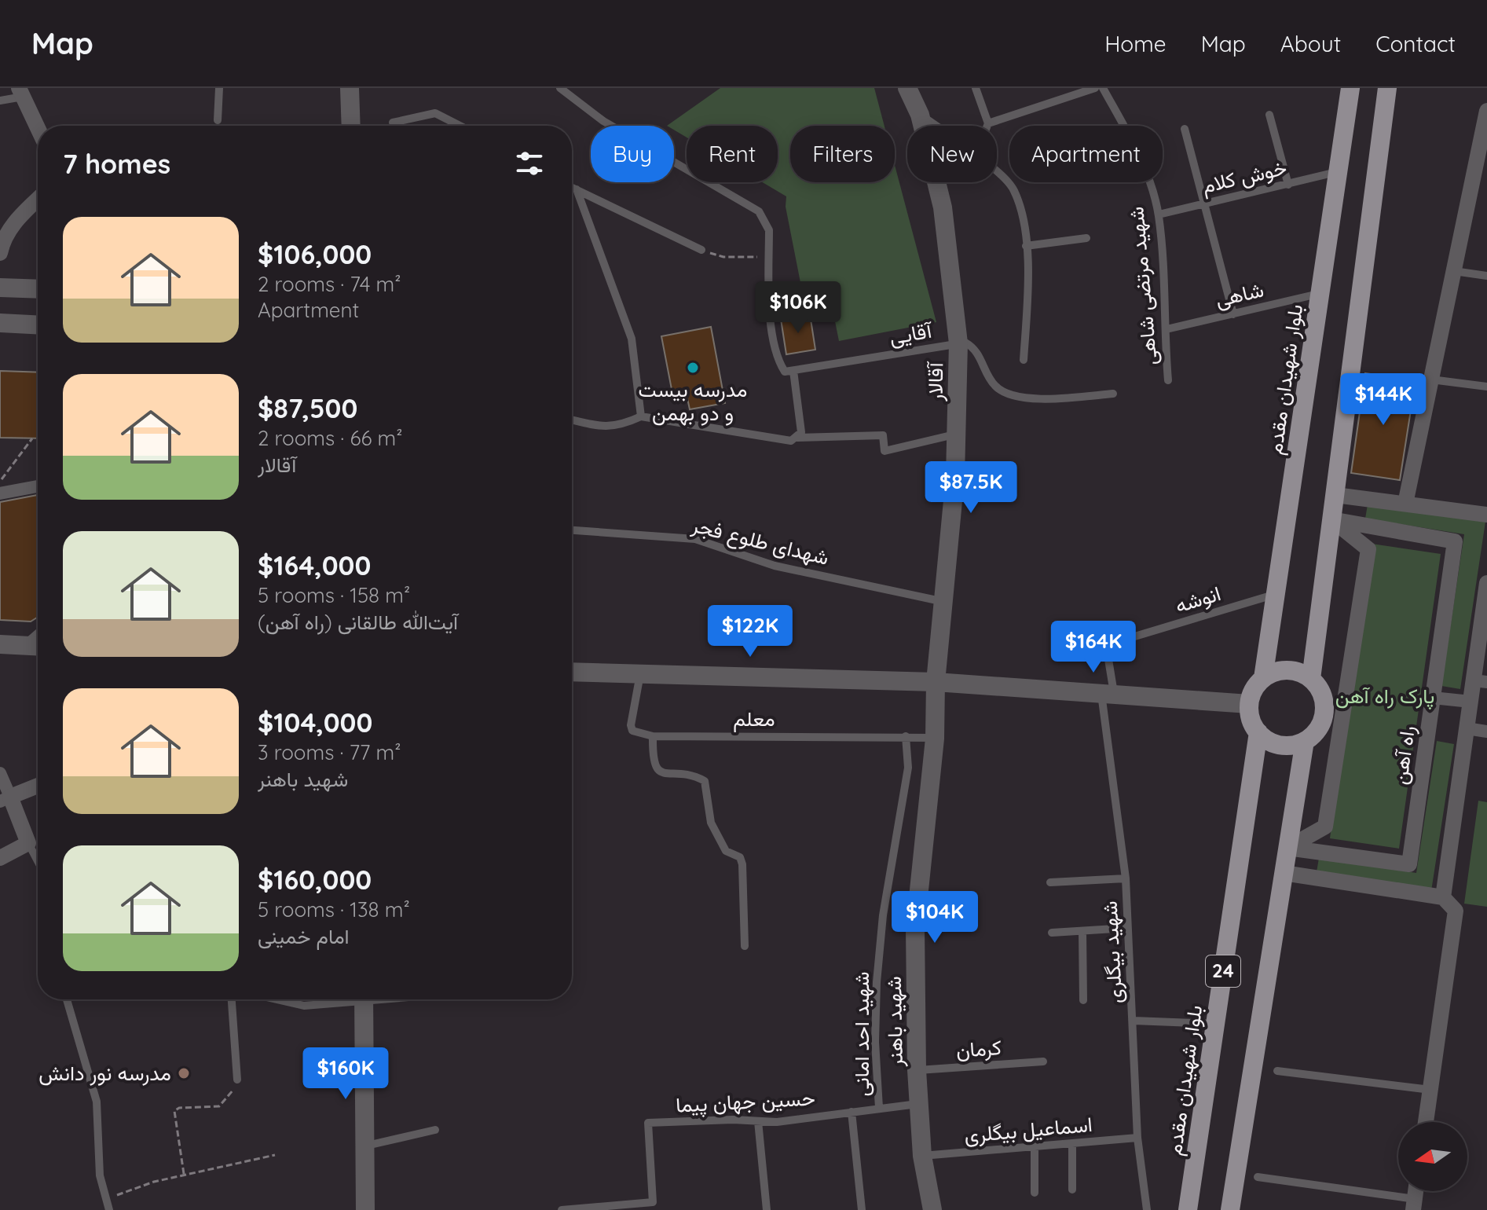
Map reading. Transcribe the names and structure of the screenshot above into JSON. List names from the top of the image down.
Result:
{
  "streets": {
    "main road": ["بلوار شهیدان مقدم", "24"],
    "street": ["آقالار", "راه آهن", "شهید باهنر"],
    "lane": [
      "خوش کلام",
      "شهید مرتضی شاهی",
      "شاهی",
      "آقایی",
      "شهدای طلوع فجر",
      "انوشه",
      "معلم",
      "شهید بیگلری",
      "شهید احد امانی",
      "کرمان",
      "حسین جهان پیما",
      "اسماعیل بیگلری"
    ]
  },
  "crossings": [
    ["خوش کلام", "شهید مرتضی شاهی"],
    ["خوش کلام", "بلوار شهیدان مقدم"],
    ["شهید مرتضی شاهی", "شاهی"],
    ["شاهی", "بلوار شهیدان مقدم"],
    ["آقایی", "آقالار"],
    ["بلوار شهیدان مقدم", "انوشه"],
    ["بلوار شهیدان مقدم", "24"],
    ["آقالار", "شهدای طلوع فجر"],
    ["آقالار", "شهید باهنر"],
    ["انوشه", "شهید بیگلری"],
    ["معلم", "شهید باهنر"],
    ["معلم", "شهید احد امانی"],
    ["راه آهن", "24"],
    ["شهید بیگلری", "اسماعیل بیگلری"],
    ["شهید باهنر", "کرمان"],
    ["شهید باهنر", "حسین جهان پیما"],
    ["شهید باهنر", "اسماعیل بیگلری"],
    ["شهید احد امانی", "حسین جهان پیما"]
  ],
  "parks": ["پارک راه آهن"],
  "places": ["مدرسه بیست و دو بهمن", "مدرسه نور دانش"],
  "north": "left",
  "page": {
    "header": "Map",
    "nav": [
      "Home",
      "Map",
      "About",
      "Contact"
    ],
    "chip": [
      "Buy",
      "Rent",
      "Filters",
      "New",
      "Apartment"
    ],
    "heading": "7 homes",
    "list": [
      {
        "name": "$106,000",
        "note": "2 rooms · 74 m² · Apartment"
      },
      {
        "name": "$87,500",
        "note": "2 rooms · 66 m² · آقالار"
      },
      {
        "name": "$164,000",
        "note": "5 rooms · 158 m² · (راه آهن) آیت‌الله طالقانی"
      },
      {
        "name": "$104,000",
        "note": "3 rooms · 77 m² · شهید باهنر"
      },
      {
        "name": "$160,000",
        "note": "5 rooms · 138 m² · امام خمینی"
      }
    ],
    "price": [
      "$106K",
      "$144K",
      "$87.5K",
      "$122K",
      "$164K",
      "$104K",
      "$160K"
    ]
  }
}
